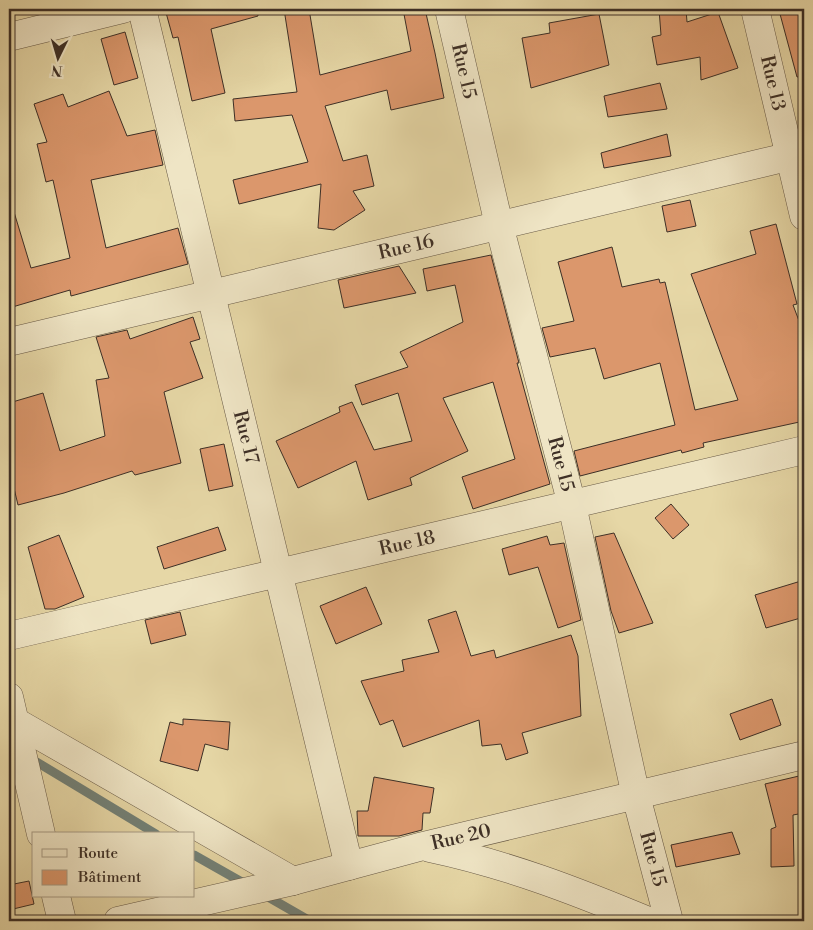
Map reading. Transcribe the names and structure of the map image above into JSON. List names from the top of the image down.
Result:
{
  "streets": {
    "street": [
      "Rue 15",
      "Rue 13",
      "Rue 16",
      "Rue 17",
      "Rue 18",
      "Rue 20"
    ]
  },
  "crossings": [
    ["Rue 15", "Rue 16"],
    ["Rue 15", "Rue 18"],
    ["Rue 15", "Rue 20"],
    ["Rue 13", "Rue 16"],
    ["Rue 16", "Rue 17"],
    ["Rue 17", "Rue 18"],
    ["Rue 17", "Rue 20"]
  ],
  "legend": ["Route", "Bâtiment"],
  "north": "bottom"
}
